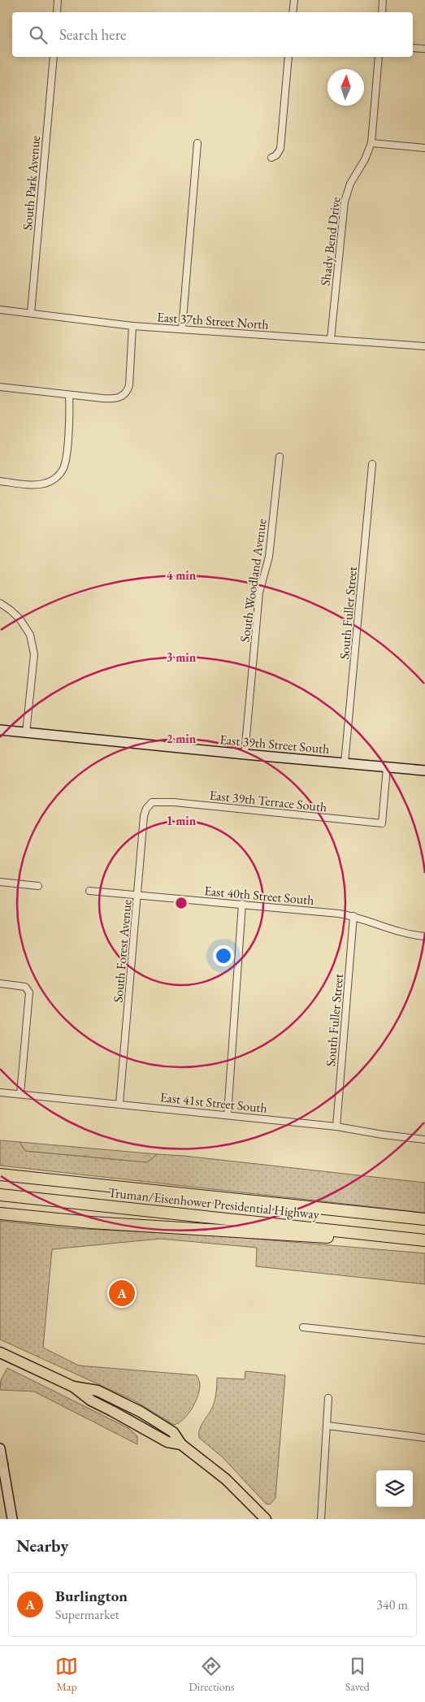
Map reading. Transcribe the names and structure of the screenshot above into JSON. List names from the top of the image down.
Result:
{
  "streets": {
    "highway": ["Truman/Eisenhower Presidential Highway"],
    "main road": ["East 39th Street South"],
    "street": [
      "South Park Avenue",
      "Shady Bend Drive",
      "East 37th Street North",
      "South Woodland Avenue",
      "South Fuller Street",
      "East 39th Terrace South",
      "East 40th Street South",
      "South Forest Avenue",
      "East 41st Street South"
    ]
  },
  "crossings": [
    ["South Park Avenue", "East 37th Street North"],
    ["Shady Bend Drive", "East 37th Street North"],
    ["South Woodland Avenue", "East 39th Street South"],
    ["South Fuller Street", "East 39th Street South"],
    ["South Fuller Street", "East 40th Street South"],
    ["South Fuller Street", "East 41st Street South"],
    ["East 39th Street South", "East 39th Terrace South"],
    ["East 39th Terrace South", "South Forest Avenue"],
    ["East 40th Street South", "South Forest Avenue"],
    ["South Forest Avenue", "East 41st Street South"]
  ],
  "north": "top",
  "page": {
    "search": "Search here",
    "pins": "A",
    "heading": "Nearby",
    "list": [
      {
        "mark": "A",
        "name": "Burlington",
        "note": "Supermarket",
        "value": "340 m"
      }
    ],
    "nav": ["Map", "Directions", "Saved"]
  },
  "rings": [
    "4 min",
    "3 min",
    "2 min",
    "1 min"
  ]
}
